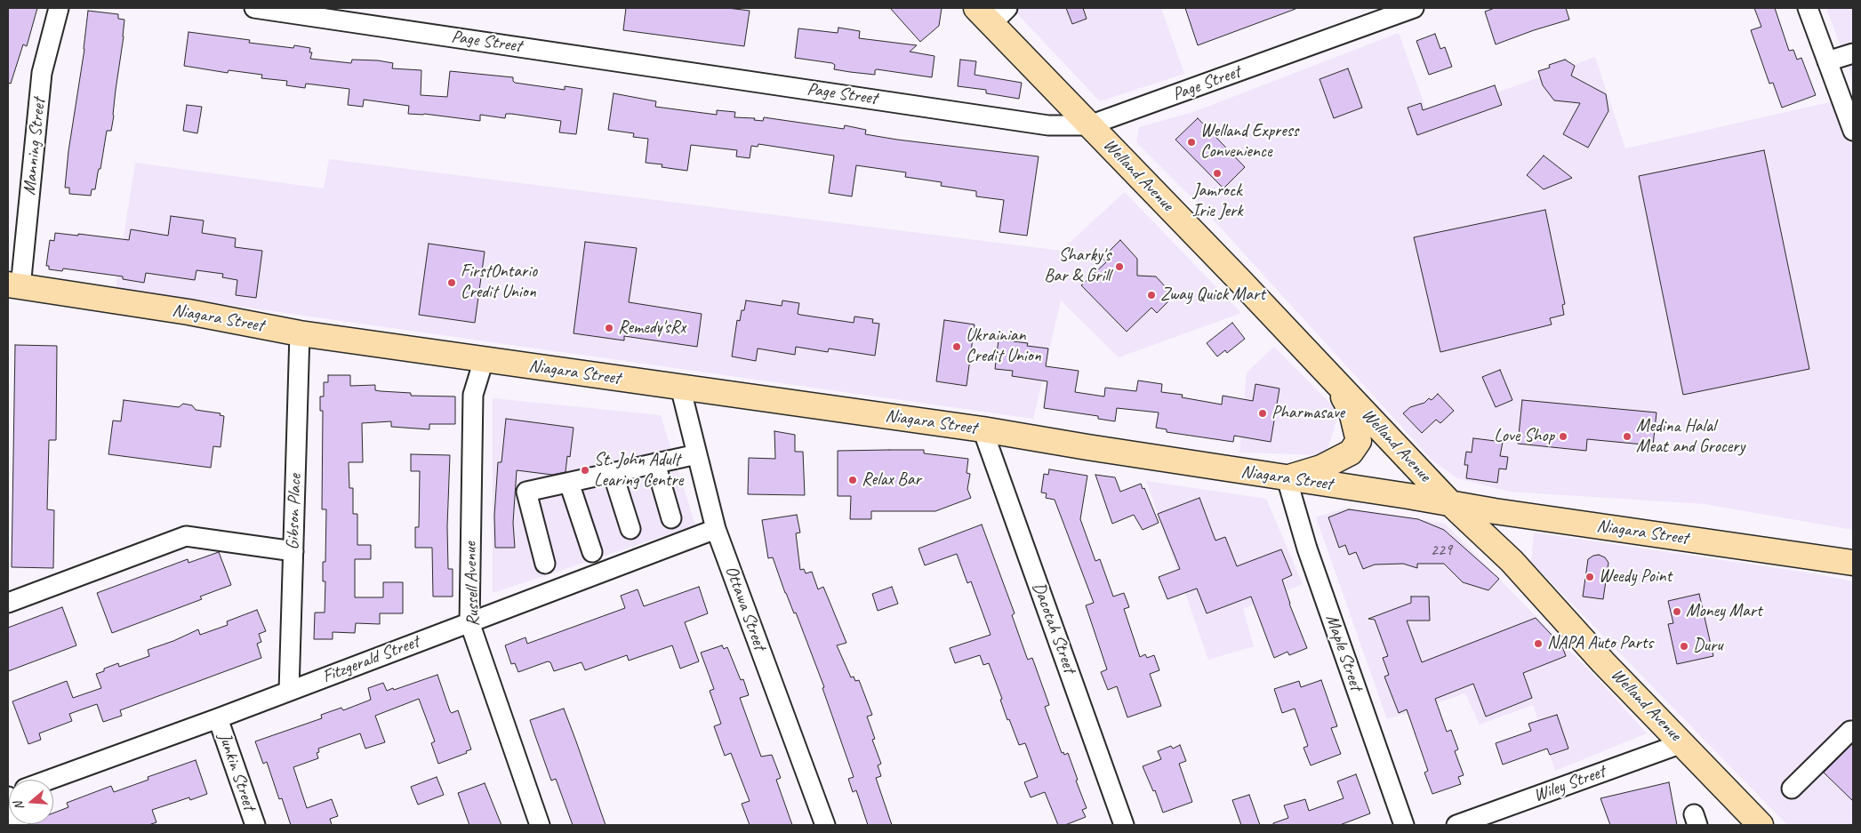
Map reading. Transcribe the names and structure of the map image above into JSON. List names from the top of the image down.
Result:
{
  "streets": {
    "main road": ["Welland Avenue", "Niagara Street"],
    "street": [
      "Page Street",
      "Manning Street",
      "Gibson Place",
      "Russell Avenue",
      "Ottawa Street",
      "Dacotah Street",
      "Maple Street",
      "Fitzgerald Street",
      "Junkin Street",
      "Wiley Street"
    ]
  },
  "crossings": [
    ["Page Street", "Welland Avenue"],
    ["Manning Street", "Niagara Street"],
    ["Welland Avenue", "Niagara Street"],
    ["Welland Avenue", "Wiley Street"],
    ["Niagara Street", "Gibson Place"],
    ["Niagara Street", "Russell Avenue"],
    ["Niagara Street", "Ottawa Street"],
    ["Niagara Street", "Dacotah Street"],
    ["Niagara Street", "Maple Street"],
    ["Gibson Place", "Fitzgerald Street"],
    ["Russell Avenue", "Fitzgerald Street"],
    ["Ottawa Street", "Fitzgerald Street"],
    ["Fitzgerald Street", "Junkin Street"]
  ],
  "places": [
    "Welland Express Convenience",
    "Jamrock Irie Jerk",
    "Sharky's Bar & Grill",
    "FirstOntario Credit Union",
    "Zway Quick Mart",
    "Remedy'sRx",
    "Ukrainian Credit Union",
    "Pharmasave",
    "Love Shop",
    "Medina Halal Meat and Grocery",
    "St. John Adult Learing Centre",
    "Relax Bar",
    "Weedy Point",
    "Money Mart",
    "NAPA Auto Parts",
    "Duru"
  ],
  "house_numbers": ["229"],
  "north": "left"
}
